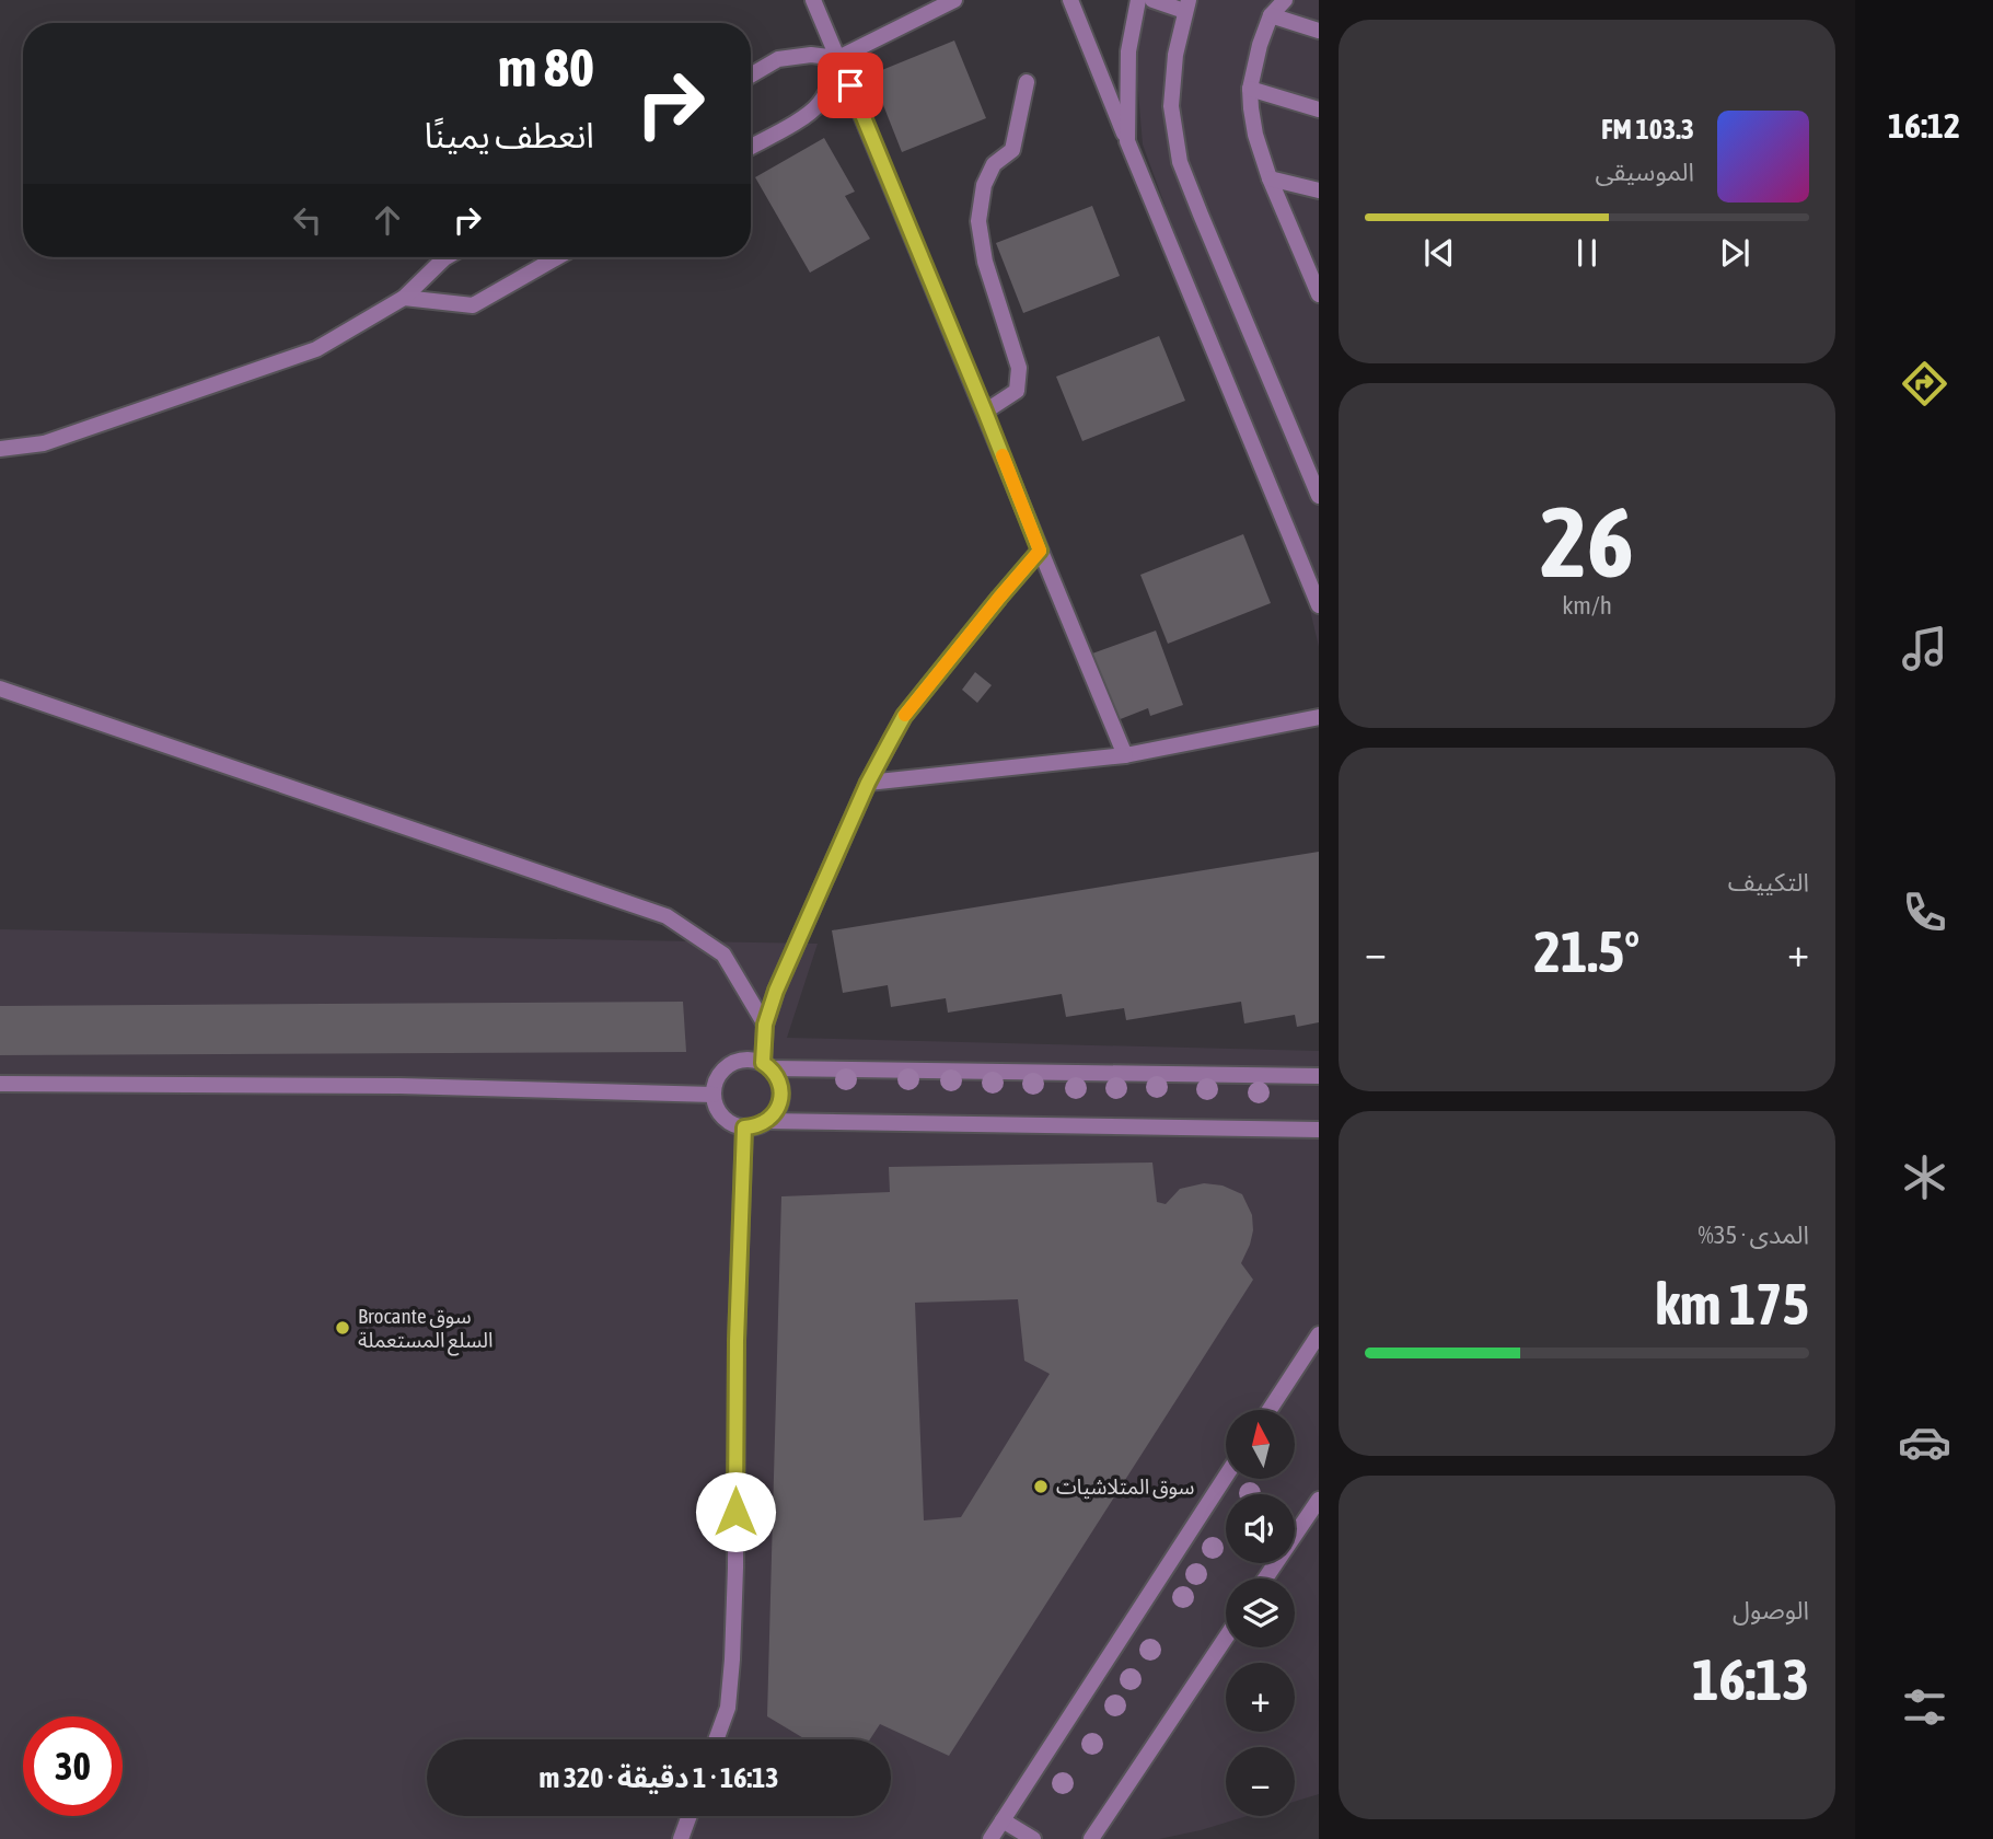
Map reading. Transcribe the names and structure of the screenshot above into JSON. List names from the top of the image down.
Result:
{
  "places": ["Brocante سوق السلع المستعملة", "سوق المتلاشيات"],
  "north": "top",
  "page": {
    "tabs": "16:12",
    "turn": ["80 m", "انعطف يمينًا"],
    "song": ["103.3 FM", "الموسيقى"],
    "tile": [
      ["26", "km/h"],
      "التكييف",
      ["المدى · 35%", "175 km"],
      ["الوصول", "16:13"]
    ],
    "heat": ["−", "21.5°", "+"],
    "map_buttons": ["+", "−"],
    "limit": "30",
    "trip": "16:13 · 1 دقيقة · 320 m"
  }
}
